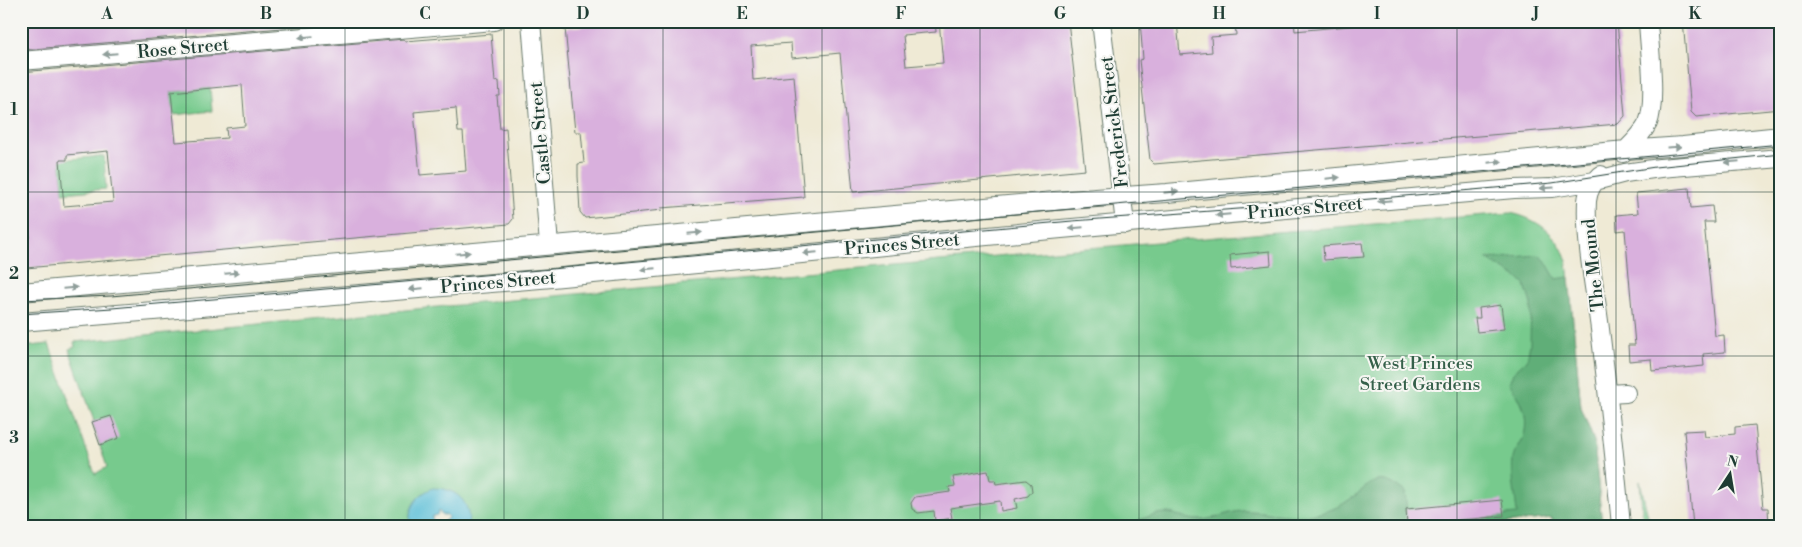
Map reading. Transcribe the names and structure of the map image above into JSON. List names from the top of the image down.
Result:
{
  "streets": {
    "street": [
      "Rose Street",
      "Frederick Street",
      "Castle Street",
      "Princes Street",
      "The Mound"
    ]
  },
  "crossings": [
    ["Frederick Street", "Princes Street"],
    ["Castle Street", "Princes Street"],
    ["Princes Street", "The Mound"]
  ],
  "one_way": ["Rose Street"],
  "parks": ["West Princes Street Gardens"],
  "north": "top",
  "grid": {
    "columns": [
      "A",
      "B",
      "C",
      "D",
      "E",
      "F",
      "G",
      "H",
      "I",
      "J",
      "K"
    ],
    "rows": ["1", "2", "3"]
  }
}
